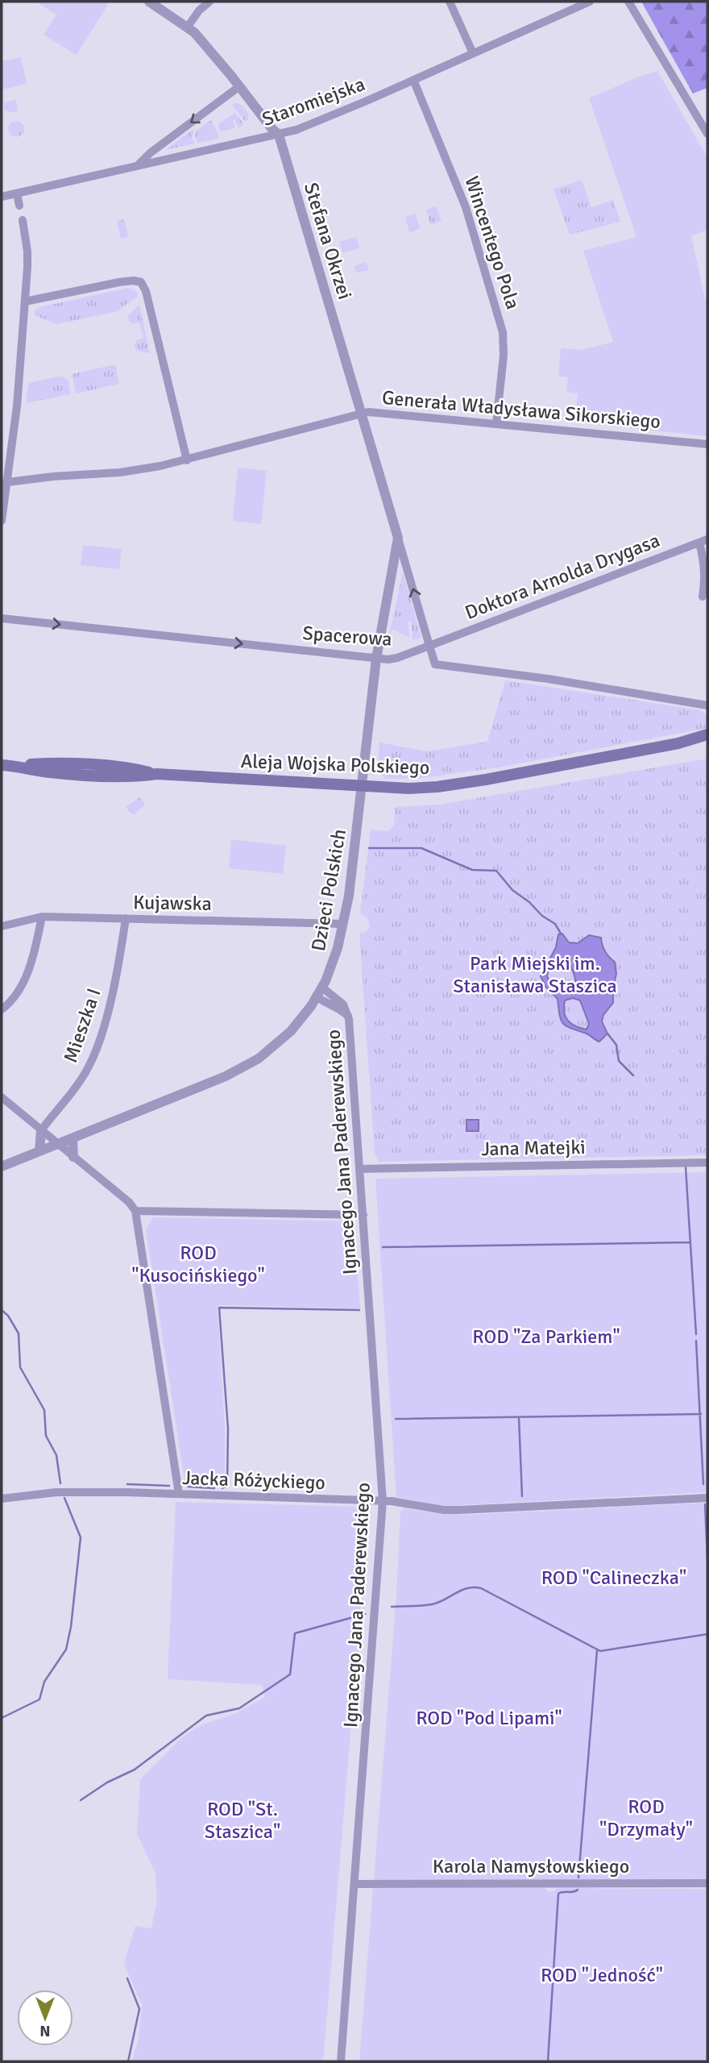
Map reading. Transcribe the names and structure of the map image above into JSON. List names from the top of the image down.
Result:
{
  "streets": {
    "main road": ["Aleja Wojska Polskiego"],
    "street": [
      "Staromiejska",
      "Stefana Okrzei",
      "Wincentego Pola",
      "Generała Władysława Sikorskiego",
      "Doktora Arnolda Drygasa",
      "Spacerowa",
      "Dzieci Polskich",
      "Kujawska",
      "Mieszka I",
      "Jana Matejki",
      "Ignacego Jana Paderewskiego",
      "Jacka Różyckiego",
      "Karola Namysłowskiego"
    ]
  },
  "crossings": [
    ["Staromiejska", "Stefana Okrzei"],
    ["Staromiejska", "Wincentego Pola"],
    ["Stefana Okrzei", "Generała Władysława Sikorskiego"],
    ["Stefana Okrzei", "Doktora Arnolda Drygasa"],
    ["Stefana Okrzei", "Spacerowa"],
    ["Stefana Okrzei", "Dzieci Polskich"],
    ["Wincentego Pola", "Generała Władysława Sikorskiego"],
    ["Doktora Arnolda Drygasa", "Spacerowa"],
    ["Spacerowa", "Dzieci Polskich"],
    ["Aleja Wojska Polskiego", "Dzieci Polskich"],
    ["Dzieci Polskich", "Kujawska"],
    ["Dzieci Polskich", "Ignacego Jana Paderewskiego"],
    ["Kujawska", "Mieszka I"],
    ["Jana Matejki", "Ignacego Jana Paderewskiego"],
    ["Ignacego Jana Paderewskiego", "Jacka Różyckiego"],
    ["Ignacego Jana Paderewskiego", "Karola Namysłowskiego"]
  ],
  "one_way": ["Spacerowa"],
  "parks": [
    "Park Miejski im. Stanisława Staszica",
    "ROD \"Kusocińskiego\"",
    "ROD \"Za Parkiem\"",
    "ROD \"Calineczka\"",
    "ROD \"Pod Lipami\"",
    "ROD \"Drzymały\"",
    "ROD \"St. Staszica\"",
    "ROD \"Jedność\""
  ],
  "north": "bottom"
}
